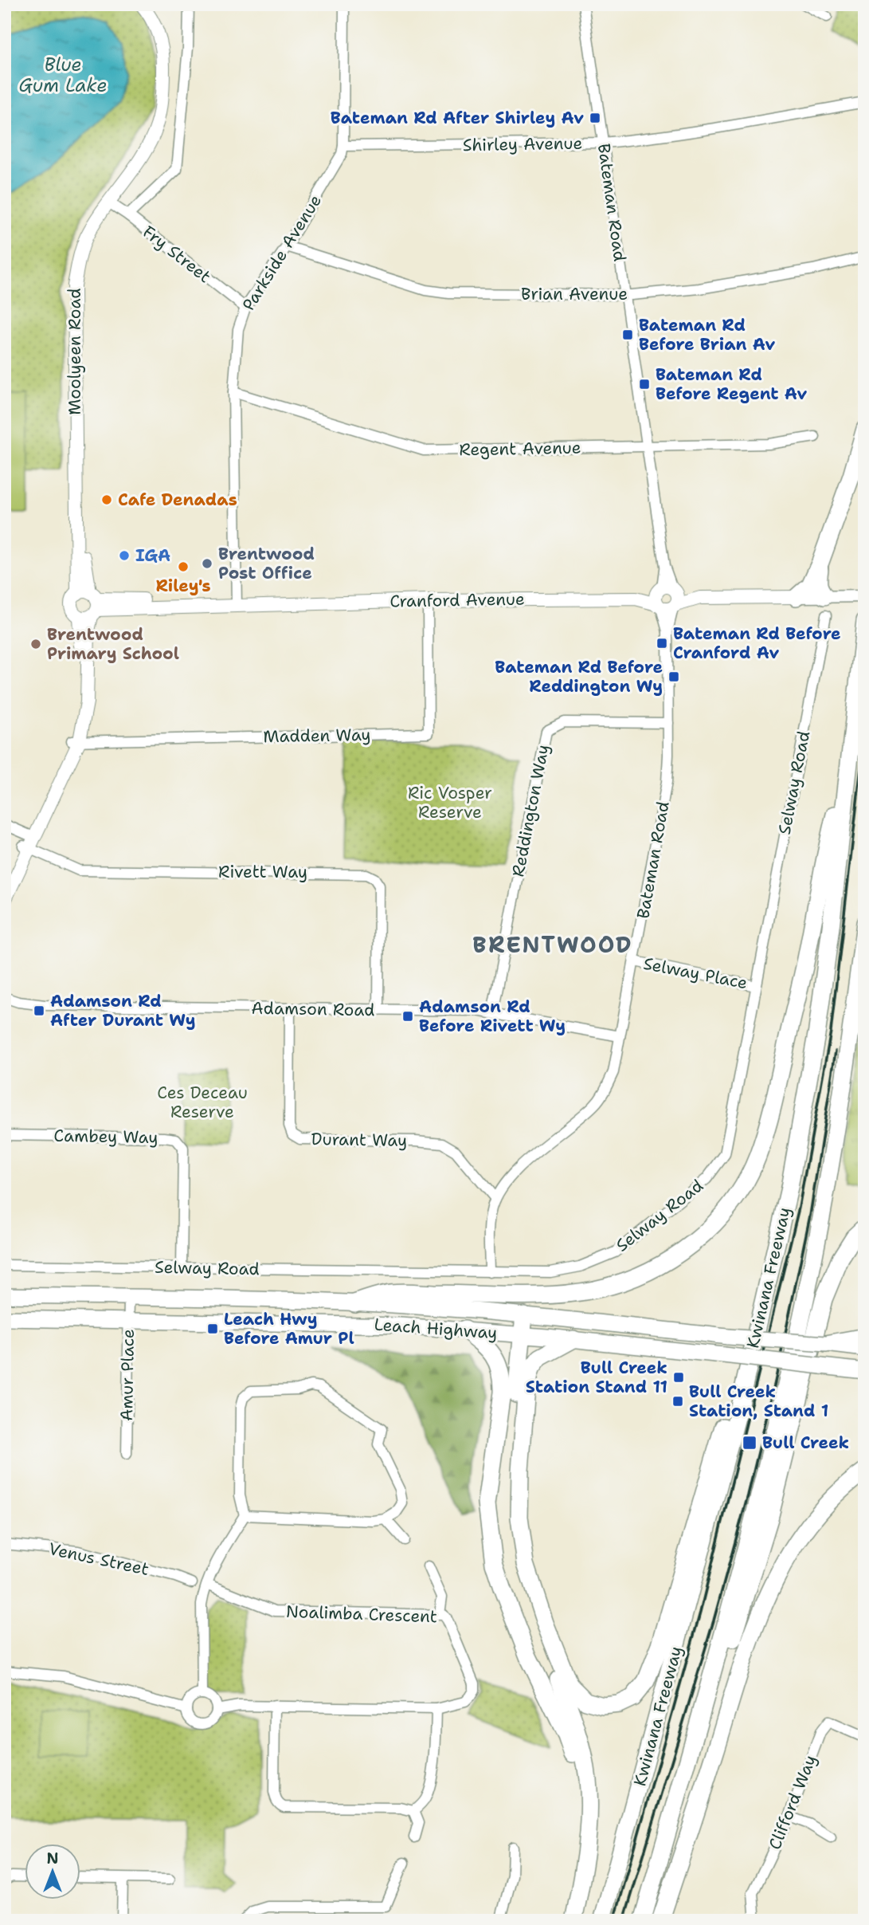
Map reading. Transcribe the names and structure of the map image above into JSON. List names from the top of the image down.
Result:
{
  "streets": {
    "highway": ["Kwinana Freeway", "Leach Highway"],
    "main road": ["Moolyeen Road", "Cranford Avenue"],
    "street": [
      "Shirley Avenue",
      "Bateman Road",
      "Parkside Avenue",
      "Fry Street",
      "Brian Avenue",
      "Regent Avenue",
      "Madden Way",
      "Selway Road",
      "Reddington Way",
      "Rivett Way",
      "Selway Place",
      "Adamson Road",
      "Cambey Way",
      "Durant Way",
      "Amur Place",
      "Venus Street",
      "Noalimba Crescent",
      "Clifford Way"
    ]
  },
  "crossings": [
    ["Shirley Avenue", "Bateman Road"],
    ["Shirley Avenue", "Parkside Avenue"],
    ["Bateman Road", "Brian Avenue"],
    ["Bateman Road", "Regent Avenue"],
    ["Bateman Road", "Cranford Avenue"],
    ["Bateman Road", "Selway Road"],
    ["Bateman Road", "Reddington Way"],
    ["Bateman Road", "Selway Place"],
    ["Bateman Road", "Adamson Road"],
    ["Bateman Road", "Durant Way"],
    ["Parkside Avenue", "Fry Street"],
    ["Parkside Avenue", "Brian Avenue"],
    ["Parkside Avenue", "Regent Avenue"],
    ["Parkside Avenue", "Cranford Avenue"],
    ["Fry Street", "Moolyeen Road"],
    ["Moolyeen Road", "Cranford Avenue"],
    ["Moolyeen Road", "Madden Way"],
    ["Moolyeen Road", "Rivett Way"],
    ["Cranford Avenue", "Madden Way"],
    ["Selway Road", "Selway Place"],
    ["Selway Road", "Cambey Way"],
    ["Reddington Way", "Adamson Road"],
    ["Rivett Way", "Adamson Road"],
    ["Adamson Road", "Durant Way"],
    ["Leach Highway", "Amur Place"]
  ],
  "districts": ["BRENTWOOD"],
  "water": ["Blue Gum Lake"],
  "parks": ["Ric Vosper Reserve", "Ces Deceau Reserve"],
  "places": {
    "transit": [
      "Bateman Rd After Shirley Av",
      "Bateman Rd Before Brian Av",
      "Bateman Rd Before Regent Av",
      "Bateman Rd Before Cranford Av",
      "Bateman Rd Before Reddington Wy",
      "Adamson Rd After Durant Wy",
      "Adamson Rd Before Rivett Wy",
      "Leach Hwy Before Amur Pl",
      "Bull Creek Station Stand 11",
      "Bull Creek Station, Stand 1",
      "Bull Creek"
    ],
    "other": [
      "Cafe Denadas",
      "IGA",
      "Brentwood Post Office",
      "Riley's",
      "Brentwood Primary School"
    ]
  },
  "north": "top"
}
